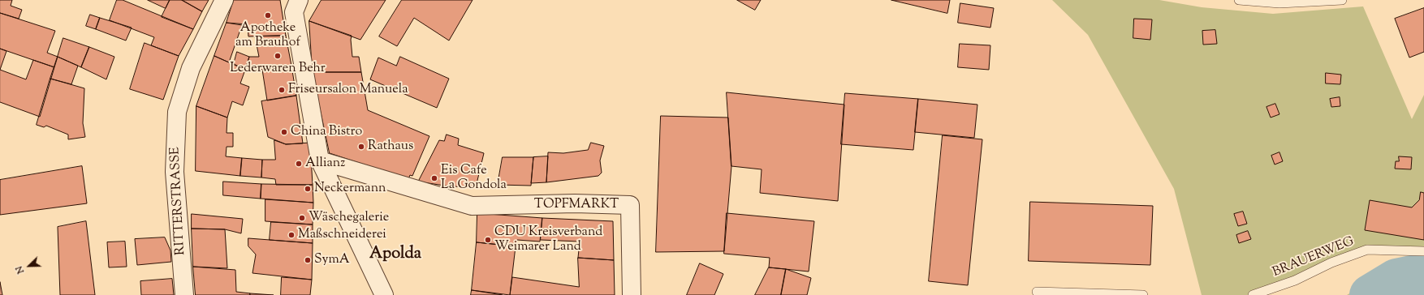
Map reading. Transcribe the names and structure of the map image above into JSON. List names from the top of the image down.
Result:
{
  "streets": {
    "street": ["RITTERSTRASSE", "TOPFMARKT"],
    "lane": ["BRAUERWEG"]
  },
  "districts": ["Apolda"],
  "places": [
    "Apotheke am Brauhof",
    "Lederwaren Behr",
    "Friseursalon Manuela",
    "China Bistro",
    "Rathaus",
    "Allianz",
    "Eis Cafe La Gondola",
    "Neckermann",
    "Wäschegalerie",
    "Maßschneiderei",
    "CDU Kreisverband Weimarer Land",
    "SymA"
  ],
  "north": "bottom left"
}
